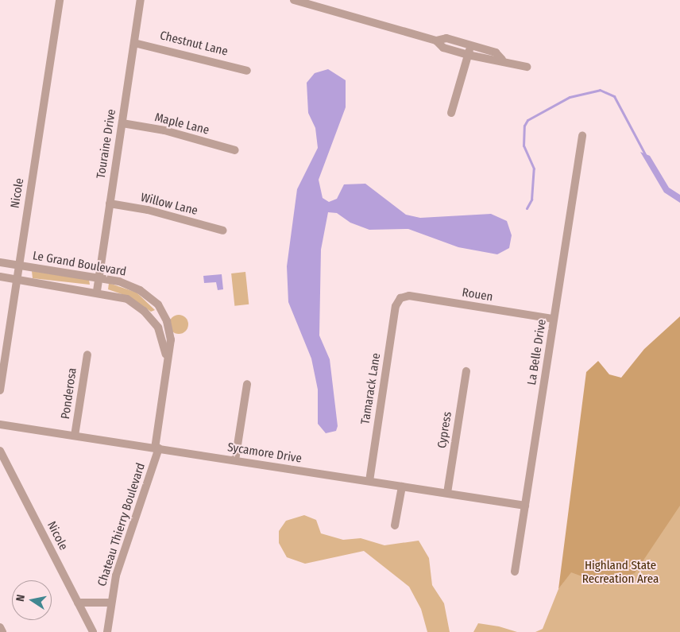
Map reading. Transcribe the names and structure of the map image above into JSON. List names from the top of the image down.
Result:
{
  "streets": {
    "street": [
      "Chestnut Lane",
      "Maple Lane",
      "Touraine Drive",
      "Nicole",
      "Willow Lane",
      "Le Grand Boulevard",
      "Rouen",
      "La Belle Drive",
      "Tamarack Lane",
      "Ponderosa",
      "Cypress",
      "Sycamore Drive",
      "Chateau Thierry Boulevard"
    ]
  },
  "crossings": [
    ["Chestnut Lane", "Touraine Drive"],
    ["Maple Lane", "Touraine Drive"],
    ["Touraine Drive", "Willow Lane"],
    ["Touraine Drive", "Le Grand Boulevard"],
    ["Nicole", "Le Grand Boulevard"],
    ["Le Grand Boulevard", "Sycamore Drive"],
    ["Le Grand Boulevard", "Chateau Thierry Boulevard"],
    ["Rouen", "La Belle Drive"],
    ["Rouen", "Tamarack Lane"],
    ["La Belle Drive", "Sycamore Drive"],
    ["Tamarack Lane", "Sycamore Drive"],
    ["Ponderosa", "Sycamore Drive"],
    ["Cypress", "Sycamore Drive"],
    ["Sycamore Drive", "Chateau Thierry Boulevard"]
  ],
  "parks": ["Highland State Recreation Area"],
  "north": "left"
}
